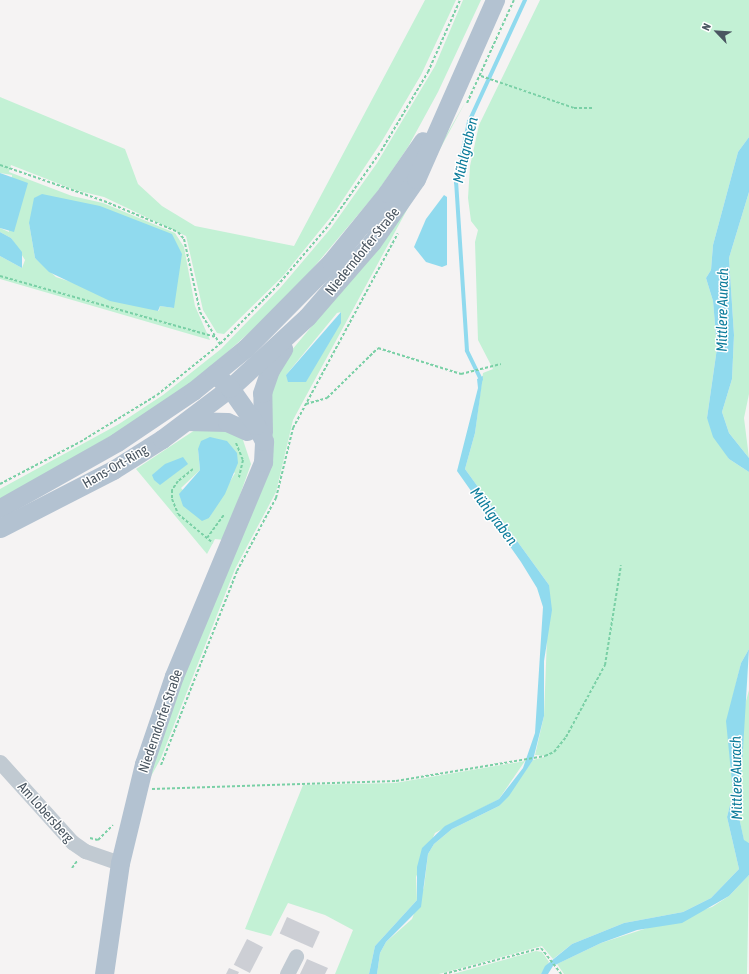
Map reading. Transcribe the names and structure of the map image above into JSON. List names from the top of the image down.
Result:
{
  "streets": {
    "main road": ["Niederndorfer Straße", "Hans-Ort-Ring"],
    "street": ["Am Lobersberg"]
  },
  "crossings": [
    ["Niederndorfer Straße", "Hans-Ort-Ring"],
    ["Niederndorfer Straße", "Am Lobersberg"]
  ],
  "water": ["Mühlgraben", "Mittlere Aurach"],
  "north": "top left"
}
